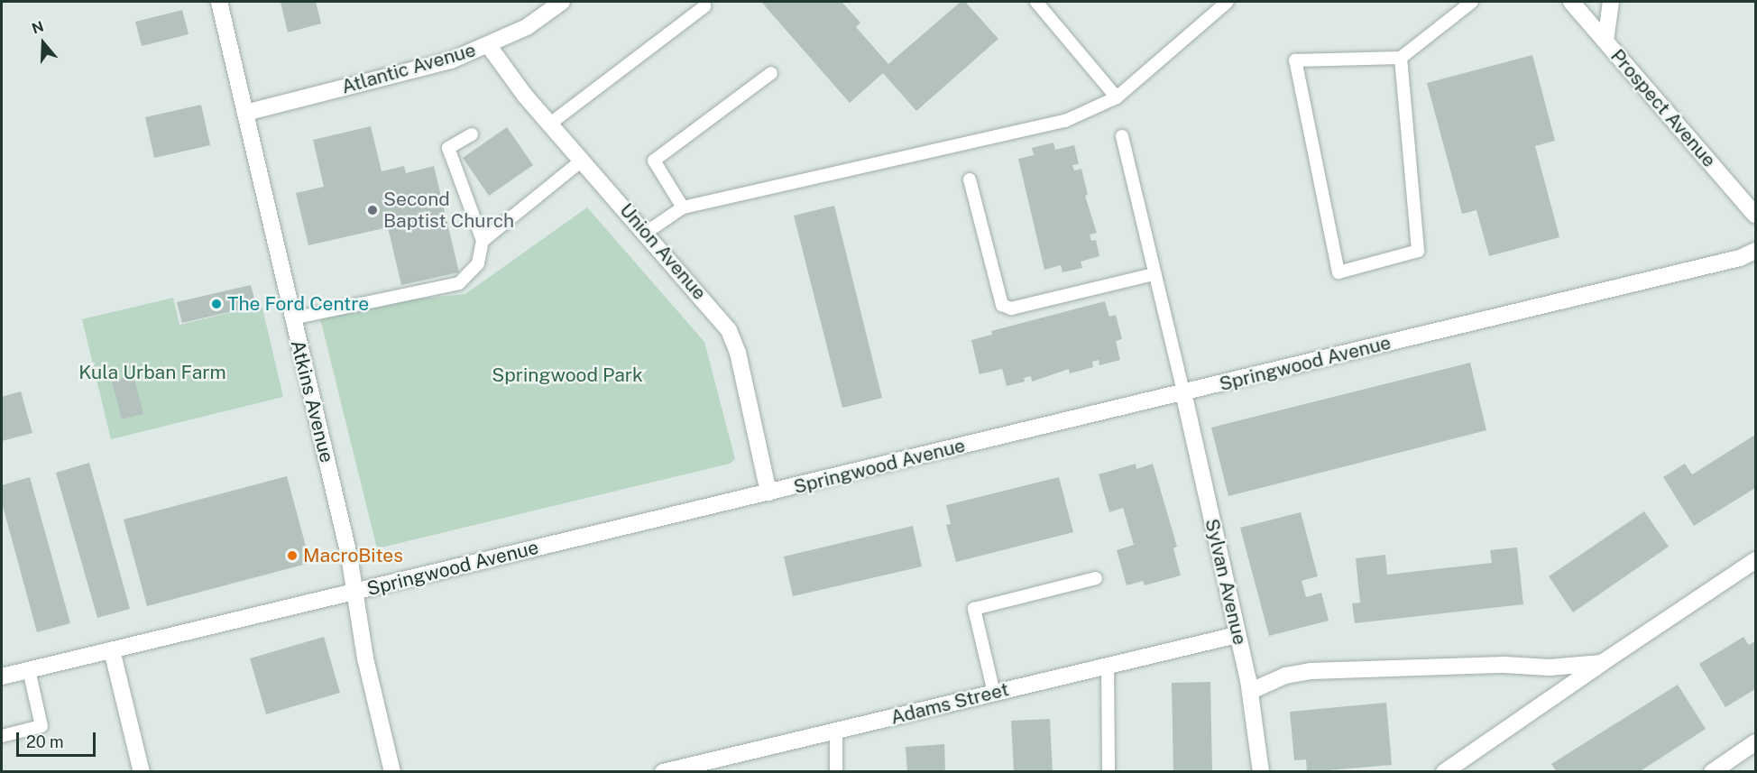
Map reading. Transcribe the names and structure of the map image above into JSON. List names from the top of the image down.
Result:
{
  "streets": {
    "street": [
      "Atlantic Avenue",
      "Prospect Avenue",
      "Union Avenue",
      "Springwood Avenue",
      "Atkins Avenue",
      "Sylvan Avenue",
      "Adams Street"
    ]
  },
  "crossings": [
    ["Atlantic Avenue", "Union Avenue"],
    ["Atlantic Avenue", "Atkins Avenue"],
    ["Union Avenue", "Springwood Avenue"],
    ["Springwood Avenue", "Atkins Avenue"],
    ["Springwood Avenue", "Sylvan Avenue"],
    ["Sylvan Avenue", "Adams Street"]
  ],
  "parks": ["Kula Urban Farm", "Springwood Park"],
  "places": ["Second Baptist Church", "The Ford Centre", "MacroBites"],
  "scale_bar": "20 m",
  "north": "top"
}
